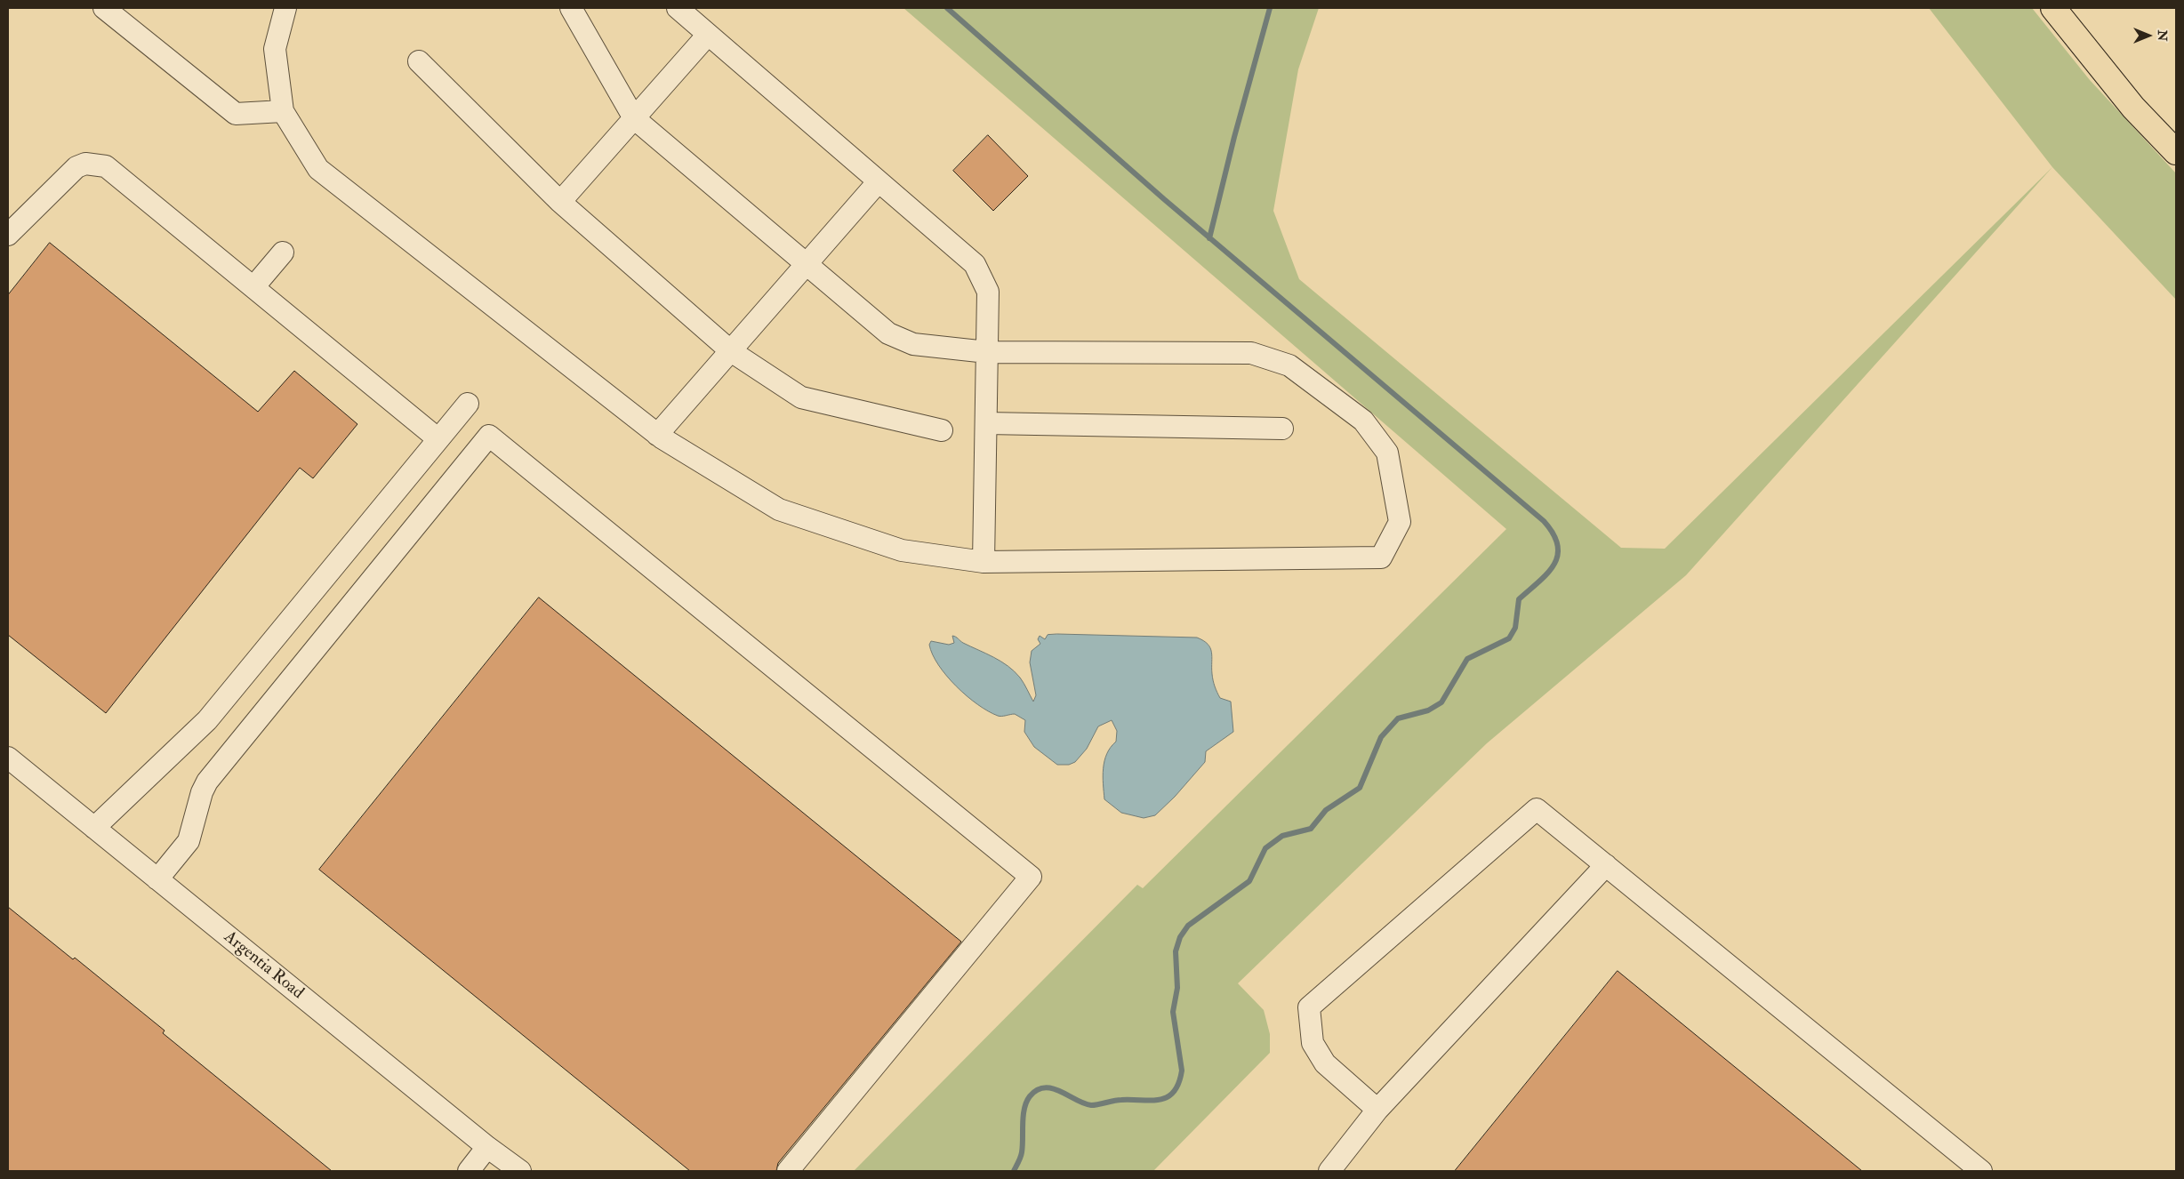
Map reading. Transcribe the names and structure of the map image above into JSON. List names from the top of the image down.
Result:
{
  "streets": {
    "street": ["Argentia Road"]
  },
  "north": "right"
}
